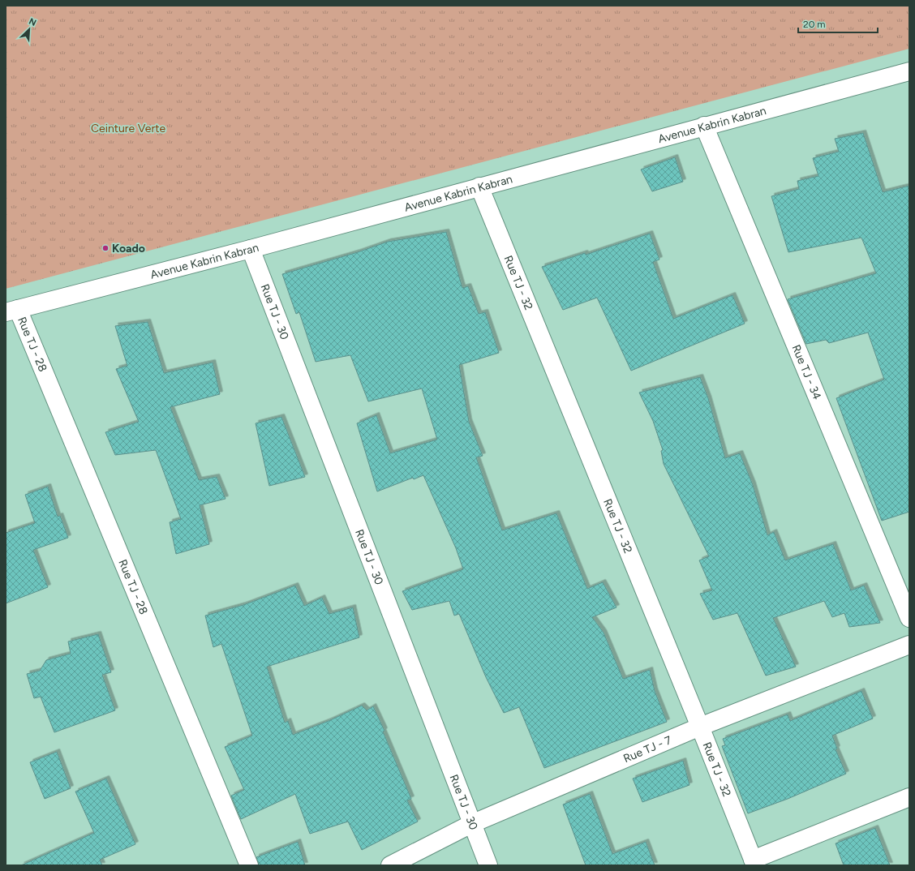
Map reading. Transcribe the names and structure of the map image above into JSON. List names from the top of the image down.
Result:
{
  "streets": {
    "street": [
      "Avenue Kabrin Kabran",
      "Rue TJ - 32",
      "Rue TJ - 30",
      "Rue TJ - 28",
      "Rue TJ - 34",
      "Rue TJ - 7"
    ]
  },
  "crossings": [
    ["Avenue Kabrin Kabran", "Rue TJ - 32"],
    ["Avenue Kabrin Kabran", "Rue TJ - 30"],
    ["Avenue Kabrin Kabran", "Rue TJ - 28"],
    ["Avenue Kabrin Kabran", "Rue TJ - 34"],
    ["Rue TJ - 32", "Rue TJ - 7"],
    ["Rue TJ - 30", "Rue TJ - 7"]
  ],
  "parks": ["Ceinture Verte"],
  "places": ["Koado"],
  "scale_bar": "20 m",
  "north": "top right"
}
